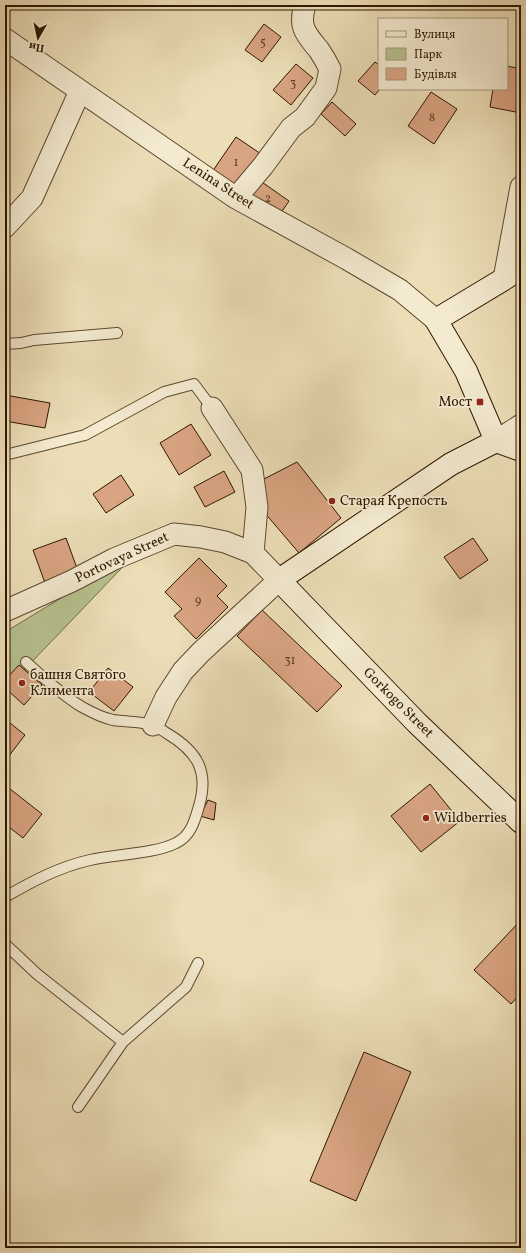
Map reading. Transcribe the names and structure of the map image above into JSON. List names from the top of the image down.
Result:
{
  "streets": {
    "main road": ["Gorkogo Street"],
    "street": ["Lenina Street", "Portovaya Street"]
  },
  "crossings": [
    ["Portovaya Street", "Gorkogo Street"]
  ],
  "places": {
    "transit": ["Мост"],
    "other": ["Старая Крепость", "башня Святого Климента", "Wildberries"]
  },
  "house_numbers": [
    "5",
    "3",
    "8",
    "1",
    "2",
    "9",
    "31"
  ],
  "legend": ["Вулиця", "Парк", "Будівля"],
  "north": "bottom"
}
